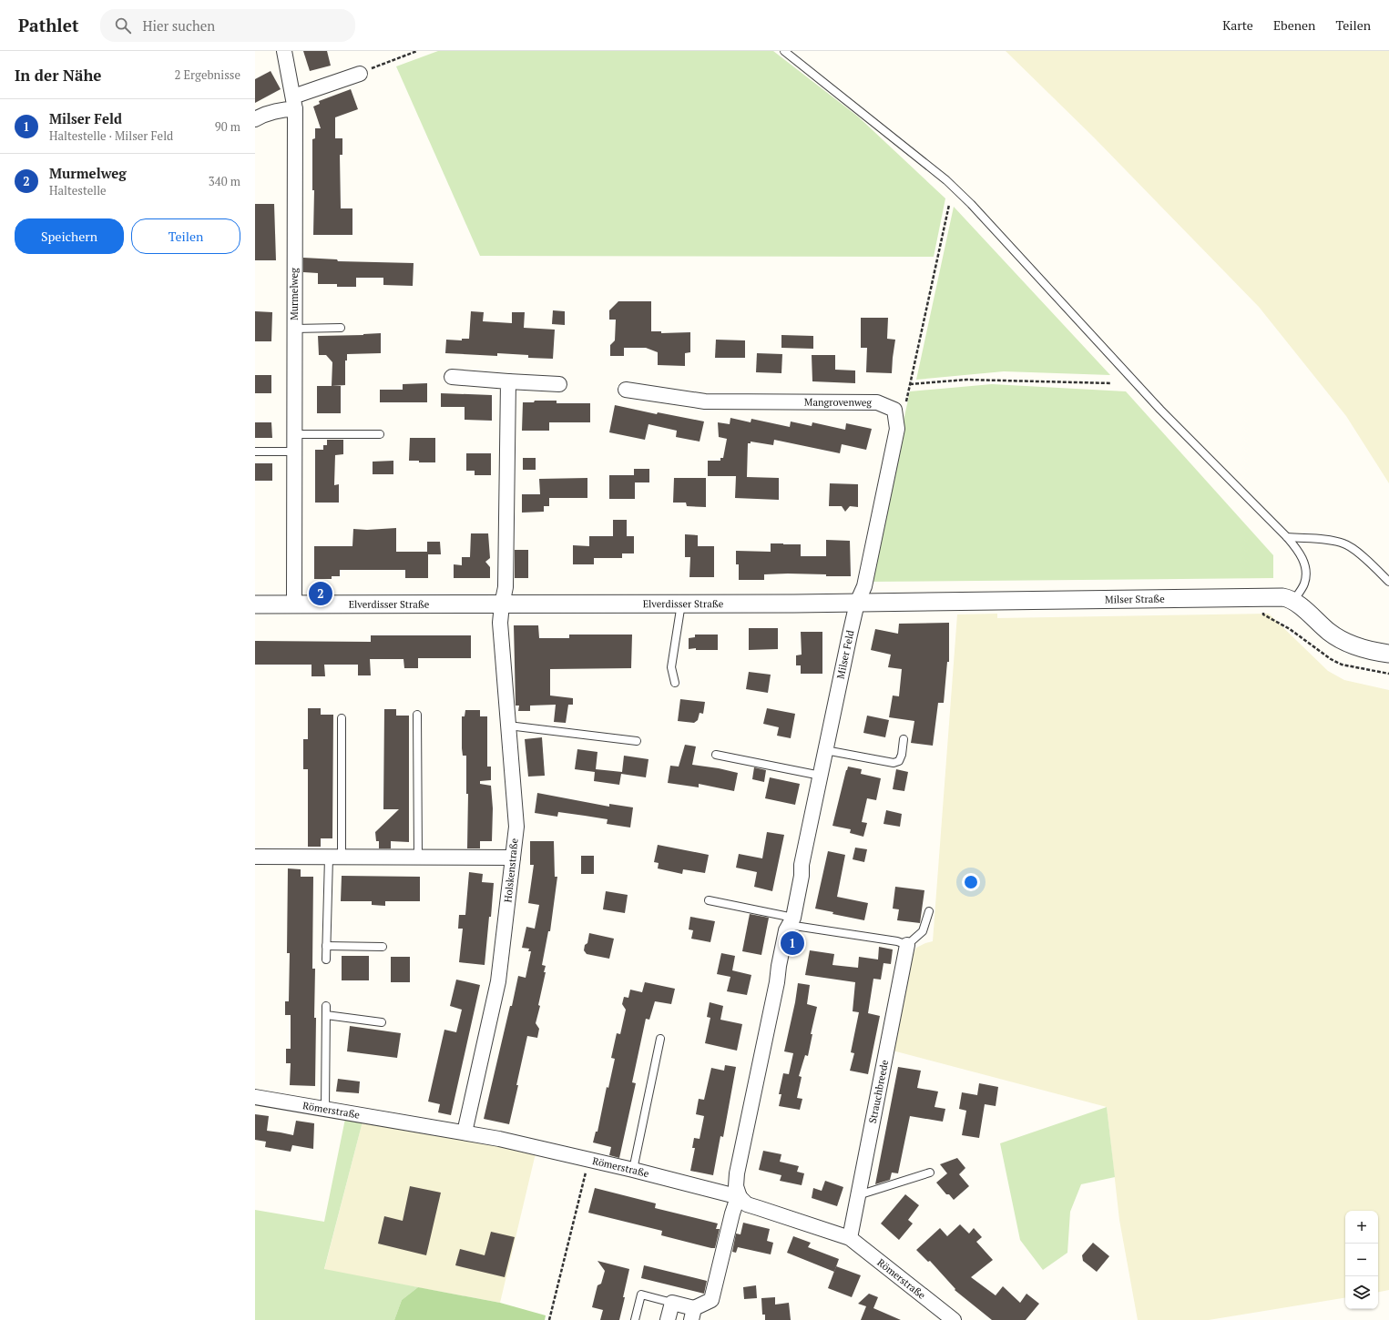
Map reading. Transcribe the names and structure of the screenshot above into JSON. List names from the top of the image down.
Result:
{
  "streets": {
    "street": [
      "Murmelweg",
      "Mangrovenweg",
      "Milser Straße",
      "Elverdisser Straße",
      "Milser Feld",
      "Holskenstraße",
      "Strauchbreede",
      "Römerstraße"
    ]
  },
  "crossings": [
    ["Murmelweg", "Elverdisser Straße"],
    ["Milser Straße", "Elverdisser Straße"],
    ["Milser Straße", "Milser Feld"],
    ["Elverdisser Straße", "Milser Feld"],
    ["Elverdisser Straße", "Holskenstraße"],
    ["Milser Feld", "Römerstraße"],
    ["Holskenstraße", "Römerstraße"],
    ["Strauchbreede", "Römerstraße"]
  ],
  "page": {
    "header": "Pathlet",
    "search": "Hier suchen",
    "nav": ["Karte", "Ebenen", "Teilen"],
    "heading": ["In der Nähe", "2 Ergebnisse"],
    "list": [
      {
        "mark": "1",
        "name": "Milser Feld",
        "note": "Haltestelle · Milser Feld",
        "value": "90 m"
      },
      {
        "mark": "2",
        "name": "Murmelweg",
        "note": "Haltestelle",
        "value": "340 m"
      }
    ],
    "buttons": ["Speichern", "Teilen"],
    "pins": ["2", "1"],
    "map_buttons": ["+", "−"]
  }
}
